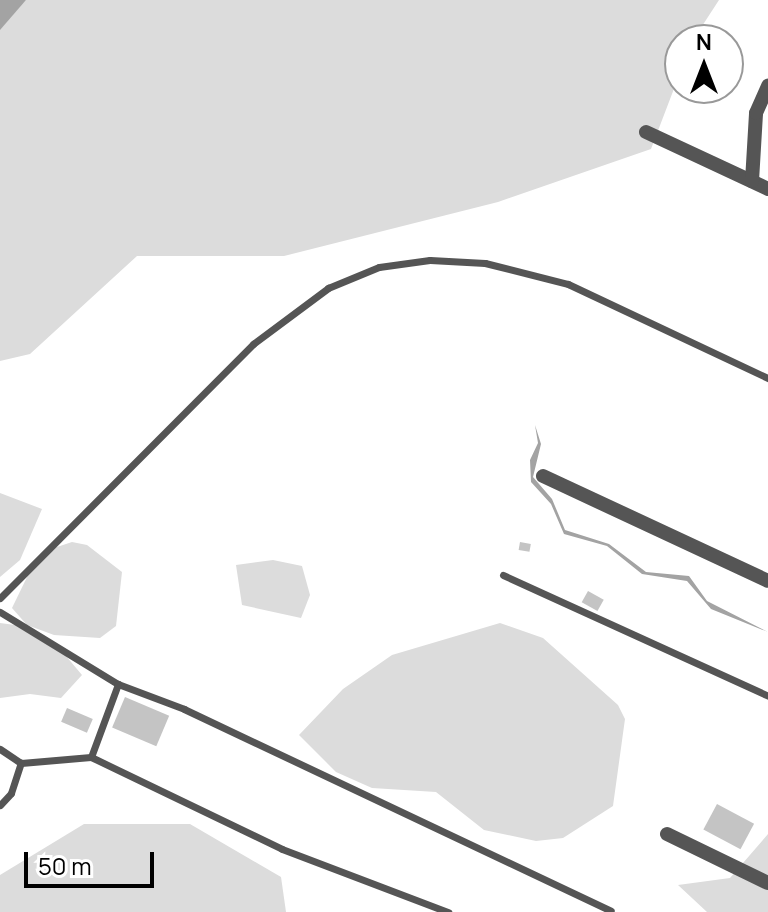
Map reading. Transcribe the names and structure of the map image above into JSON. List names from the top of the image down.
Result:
{
  "scale_bar": "50 m",
  "north": "top"
}
